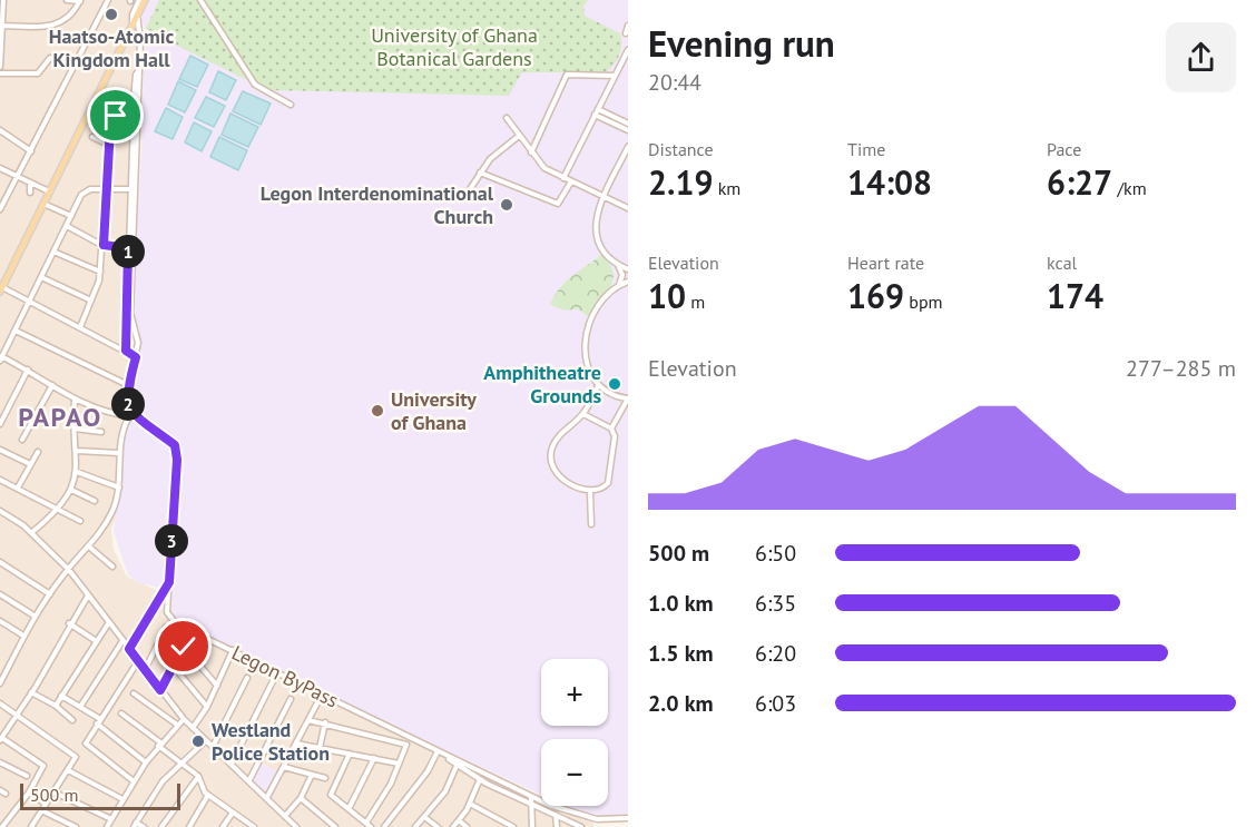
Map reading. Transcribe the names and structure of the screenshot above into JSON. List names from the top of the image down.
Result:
{
  "streets": {
    "street": ["Legon ByPass"]
  },
  "districts": ["PAPAO"],
  "parks": ["University of Ghana Botanical Gardens"],
  "places": [
    "Haatso-Atomic Kingdom Hall",
    "Legon Interdenominational Church",
    "Amphitheatre Grounds",
    "University of Ghana",
    "Westland Police Station"
  ],
  "scale_bar": "500 m",
  "page": {
    "heading": ["Evening run", "20:44"],
    "stats": [
      ["Distance", "2.19 km"],
      ["Time", "14:08"],
      ["Pace", "6:27 /km"],
      ["Elevation", "10 m"],
      ["Heart rate", "169 bpm"],
      ["kcal", "174"]
    ],
    "pins": ["1", "2", "3"],
    "chart": ["Elevation", "277–285 m"],
    "list": [
      {
        "name": "500 m",
        "note": "6:50"
      },
      {
        "name": "1.0 km",
        "note": "6:35"
      },
      {
        "name": "1.5 km",
        "note": "6:20"
      },
      {
        "name": "2.0 km",
        "note": "6:03"
      }
    ],
    "map_buttons": ["+", "−"],
    "scale": "500 m"
  }
}
